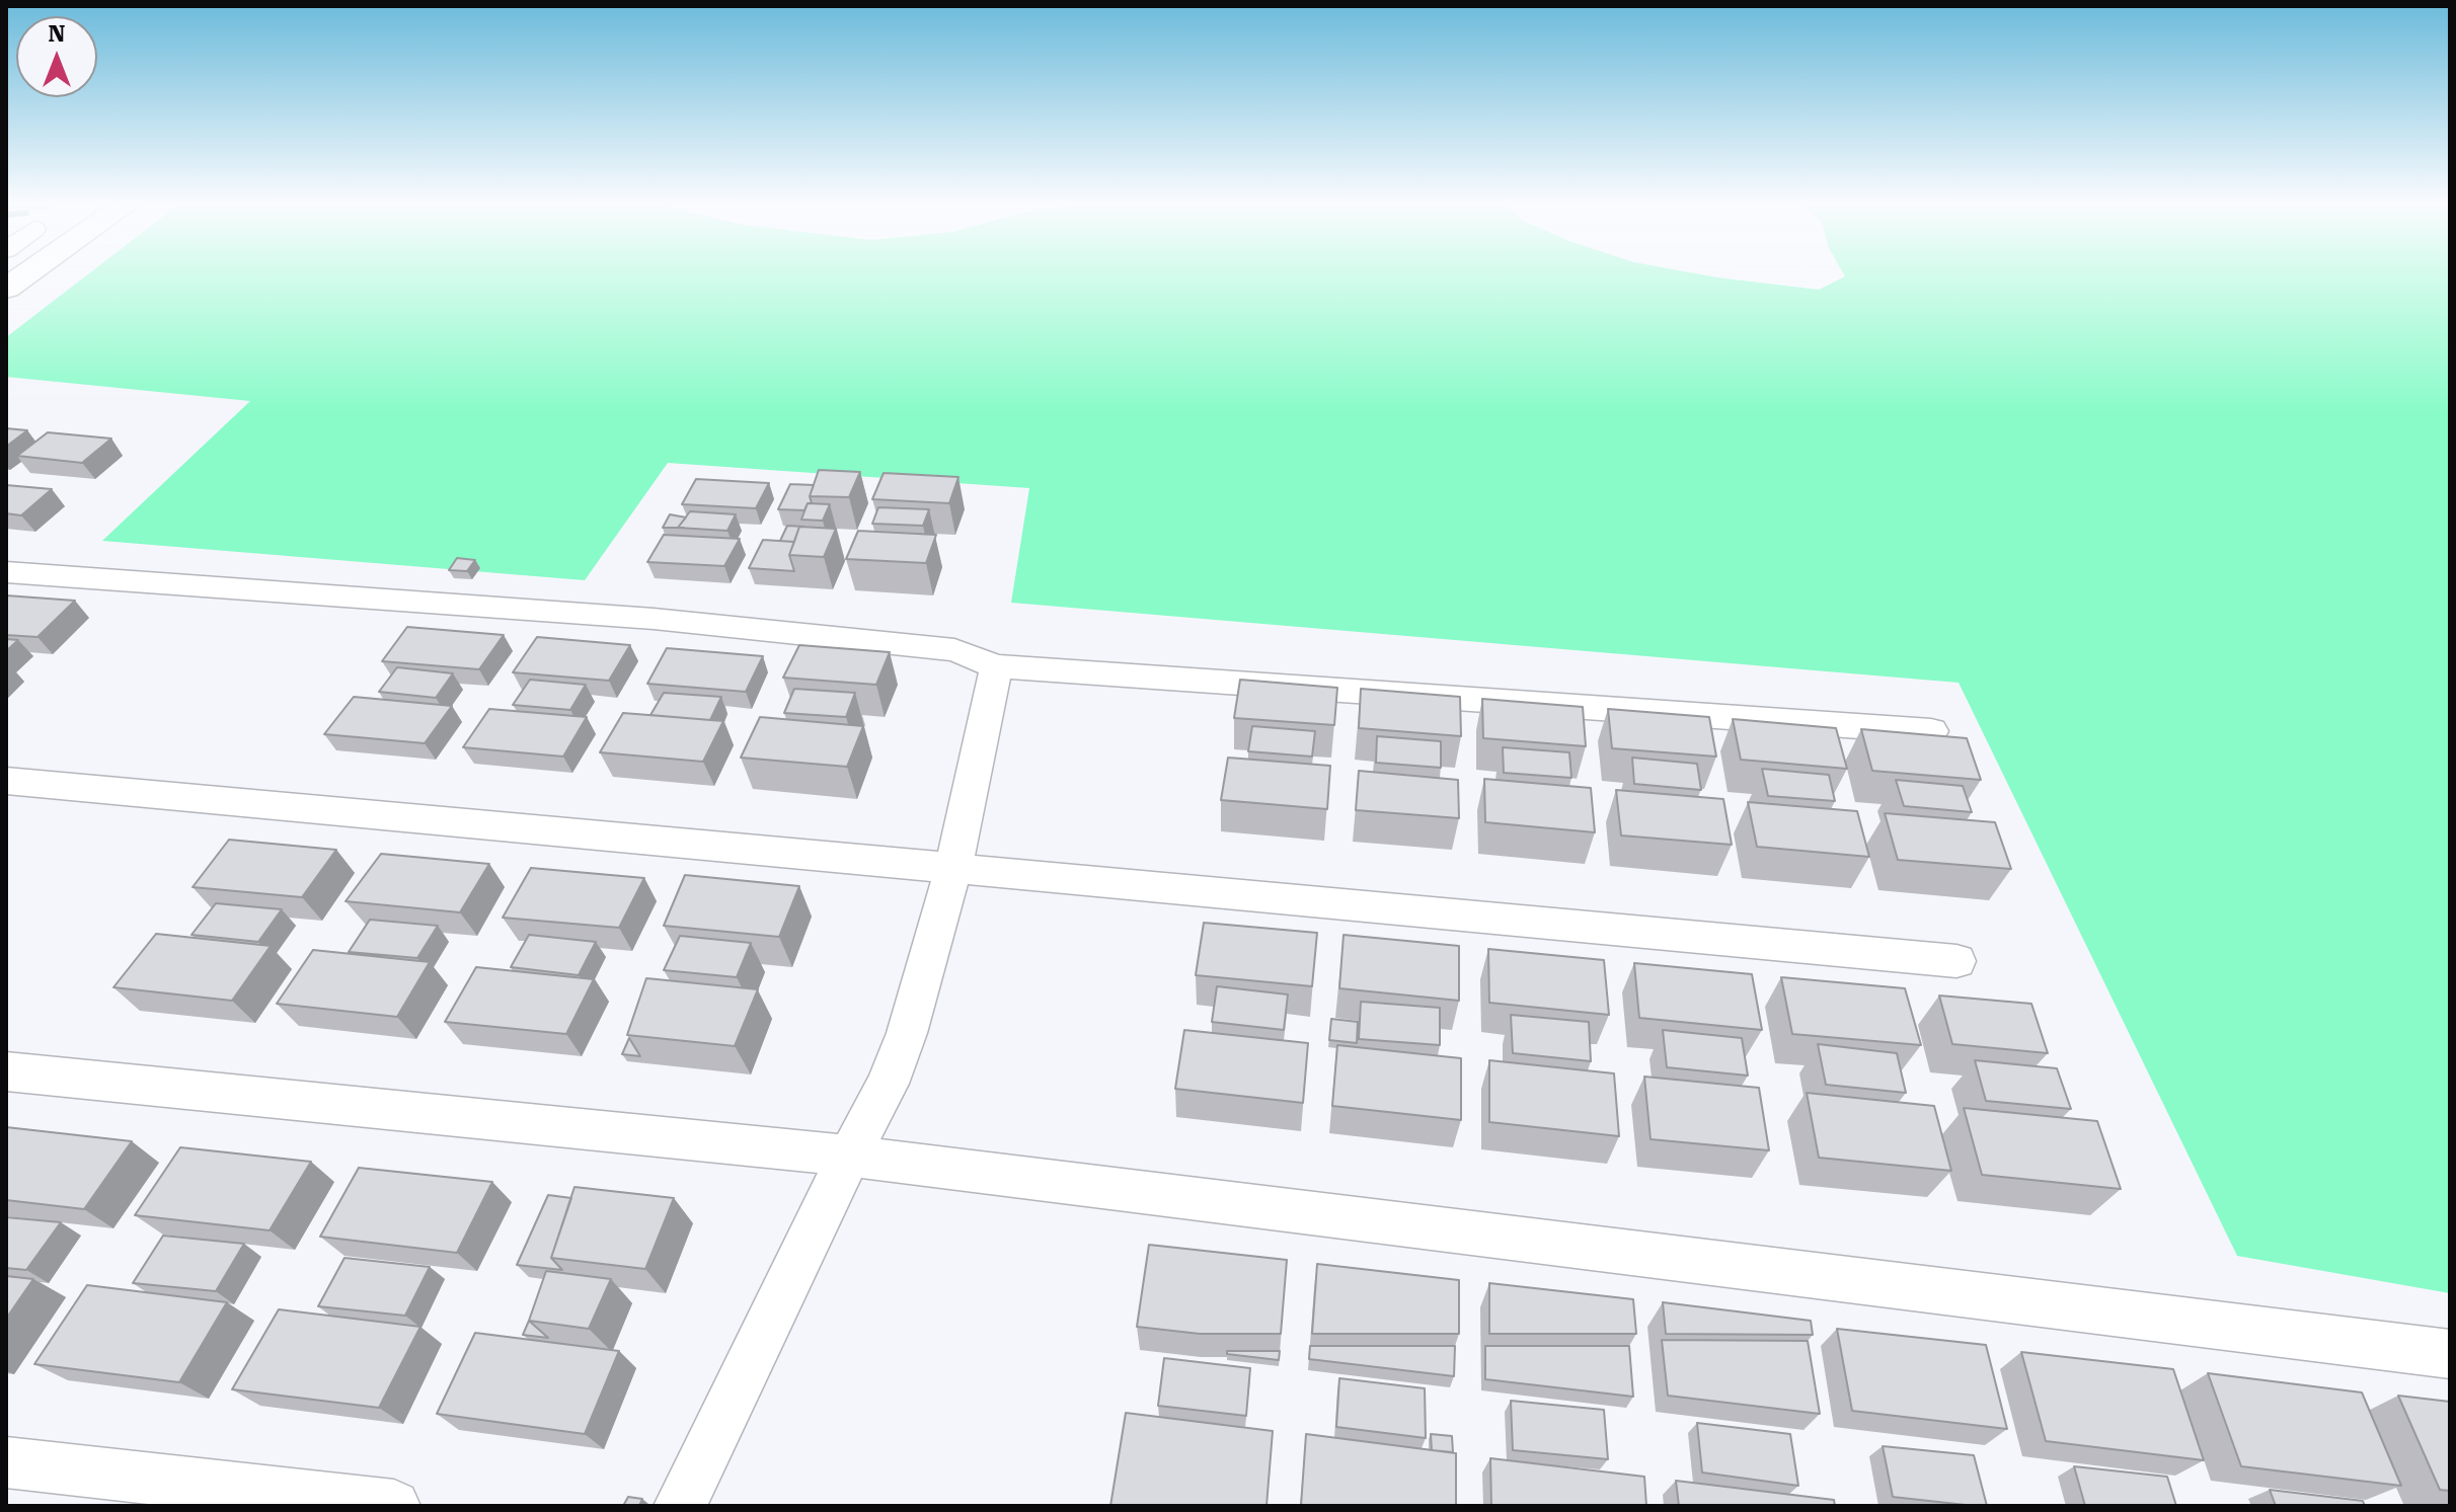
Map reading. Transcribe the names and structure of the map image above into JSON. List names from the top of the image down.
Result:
{
  "north": "top"
}
